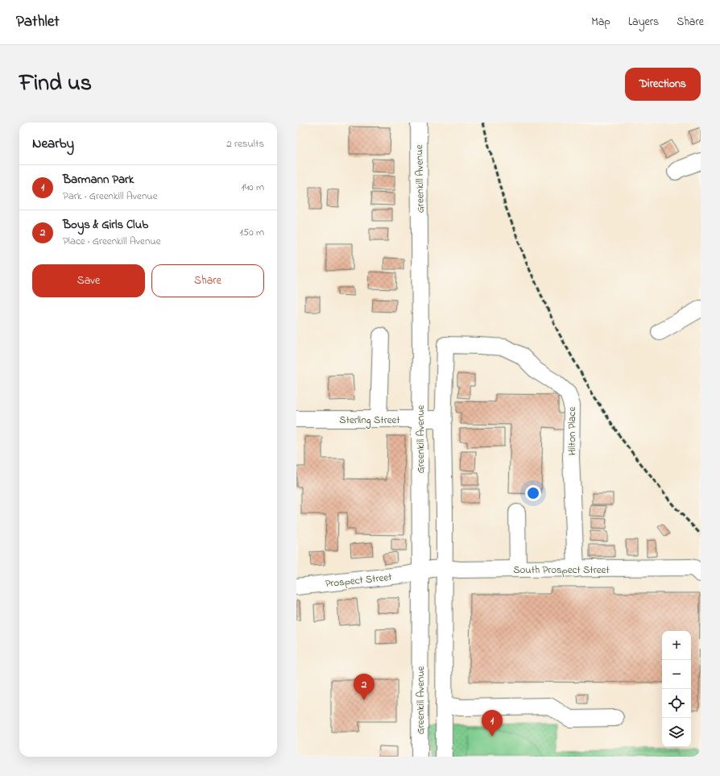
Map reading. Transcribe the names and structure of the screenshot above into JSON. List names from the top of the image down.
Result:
{
  "streets": {
    "street": [
      "Greenkill Avenue",
      "Sterling Street",
      "Hilton Place",
      "South Prospect Street",
      "Prospect Street"
    ]
  },
  "crossings": [
    ["Greenkill Avenue", "Sterling Street"],
    ["Greenkill Avenue", "South Prospect Street"],
    ["Greenkill Avenue", "Prospect Street"],
    ["Sterling Street", "Hilton Place"],
    ["Hilton Place", "South Prospect Street"],
    ["South Prospect Street", "Prospect Street"]
  ],
  "page": {
    "header": "Pathlet",
    "nav": ["Map", "Layers", "Share"],
    "title": "Find us",
    "buttons": [
      "Directions",
      ["Save", "Share"]
    ],
    "heading": ["Nearby", "2 results"],
    "list": [
      {
        "mark": "1",
        "name": "Barmann Park",
        "note": "Park · Greenkill Avenue",
        "value": "140 m"
      },
      {
        "mark": "2",
        "name": "Boys & Girls Club",
        "note": "Place · Greenkill Avenue",
        "value": "150 m"
      }
    ],
    "map_buttons": ["+", "−"],
    "pins": ["2", "1"]
  }
}
